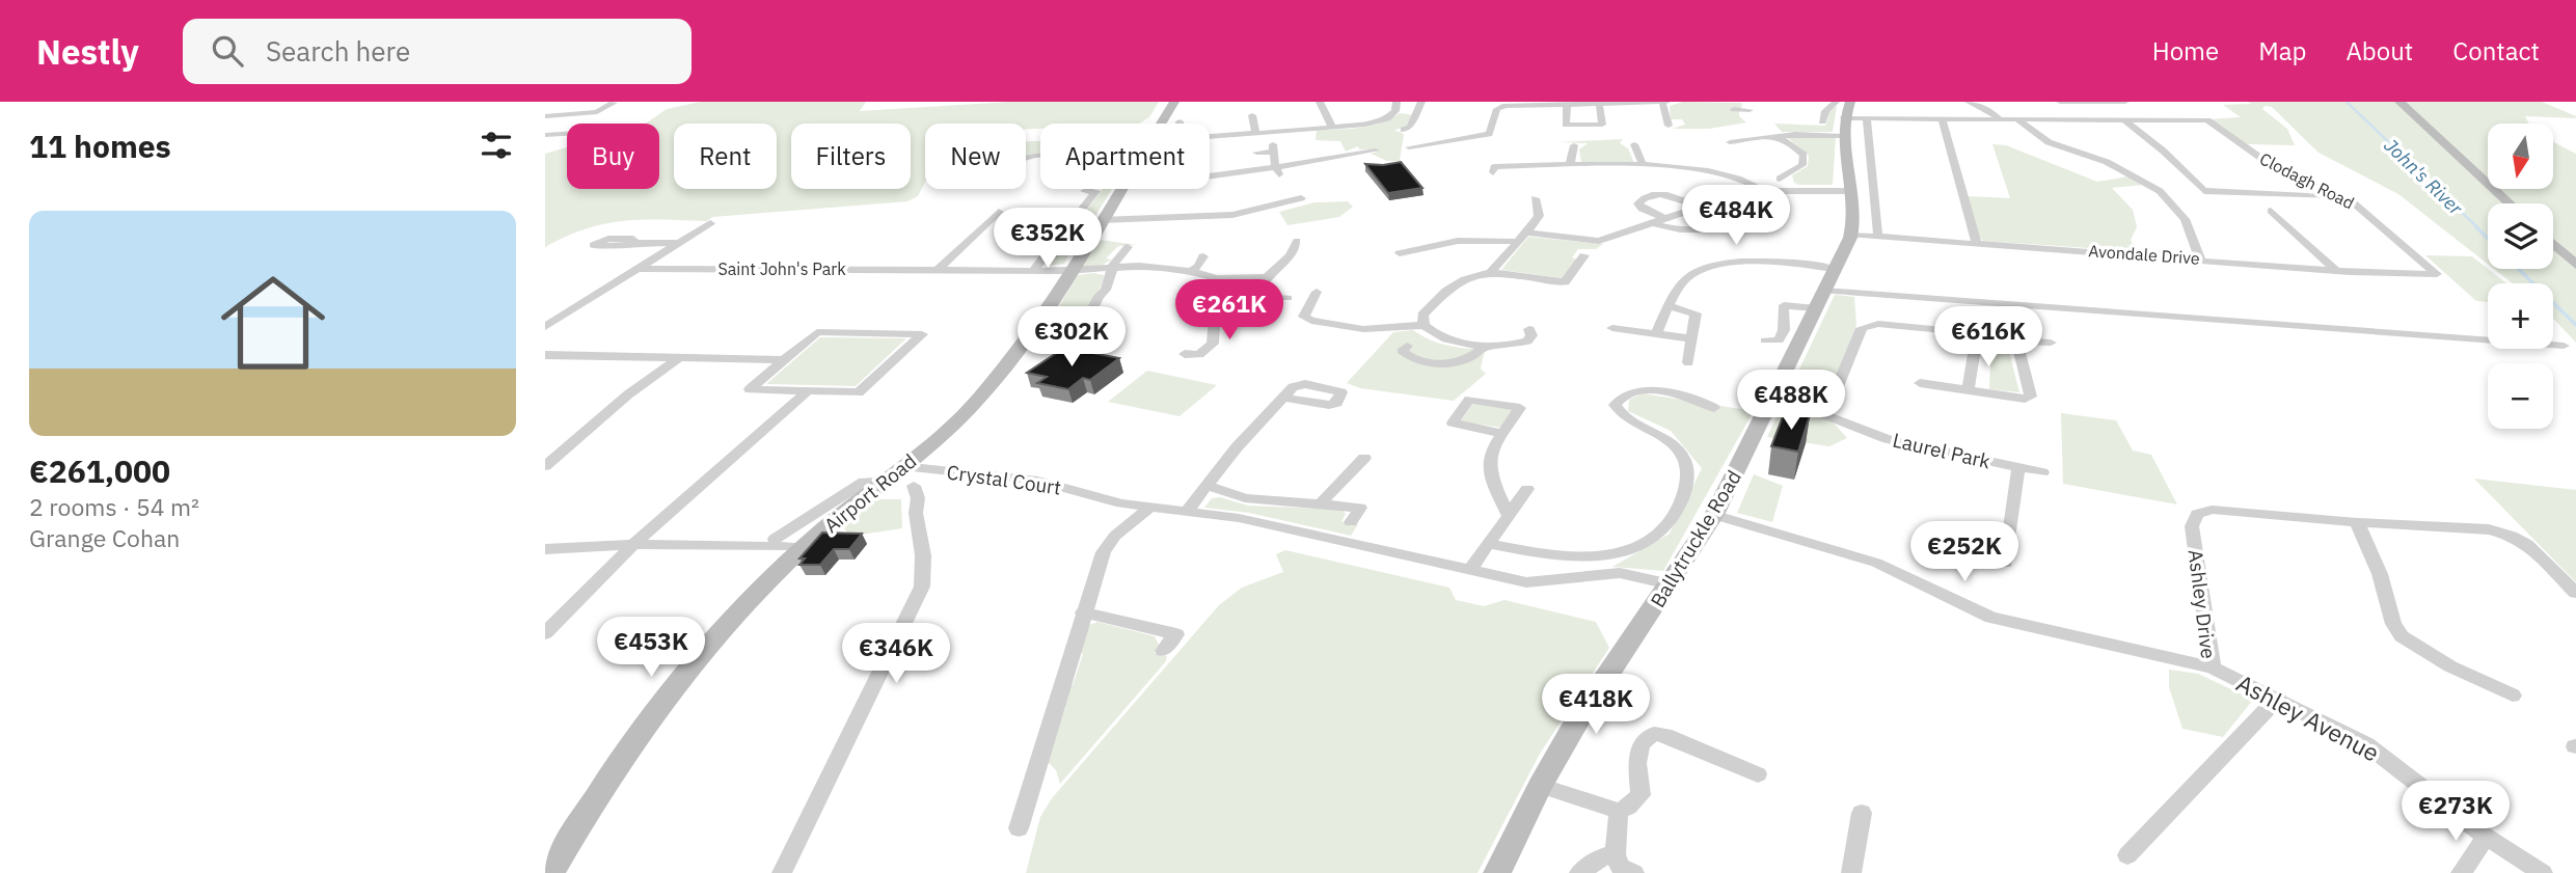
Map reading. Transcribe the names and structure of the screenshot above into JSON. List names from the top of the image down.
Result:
{
  "streets": {
    "main road": ["Airport Road", "Ballytruckle Road"],
    "street": [
      "Clodagh Road",
      "Avondale Drive",
      "Saint John's Park",
      "Laurel Park",
      "Crystal Court",
      "Ashley Drive",
      "Ashley Avenue"
    ]
  },
  "crossings": [
    ["Clodagh Road", "Avondale Drive"],
    ["Avondale Drive", "Ballytruckle Road"],
    ["Saint John's Park", "Airport Road"],
    ["Laurel Park", "Ballytruckle Road"],
    ["Crystal Court", "Airport Road"],
    ["Crystal Court", "Ballytruckle Road"],
    ["Ballytruckle Road", "Ashley Drive"],
    ["Ashley Drive", "Ashley Avenue"]
  ],
  "water": ["John's River"],
  "north": "bottom",
  "page": {
    "header": "Nestly",
    "search": "Search here",
    "nav": [
      "Home",
      "Map",
      "About",
      "Contact"
    ],
    "heading": "11 homes",
    "map_buttons": ["+", "−"],
    "chip": [
      "Buy",
      "Rent",
      "Filters",
      "New",
      "Apartment"
    ],
    "price": [
      "€484K",
      "€352K",
      "€261K",
      "€302K",
      "€616K",
      "€488K",
      "€252K",
      "€453K",
      "€346K",
      "€418K",
      "€273K"
    ],
    "list": [
      {
        "name": "€261,000",
        "note": "2 rooms · 54 m² · Grange Cohan"
      }
    ]
  }
}
